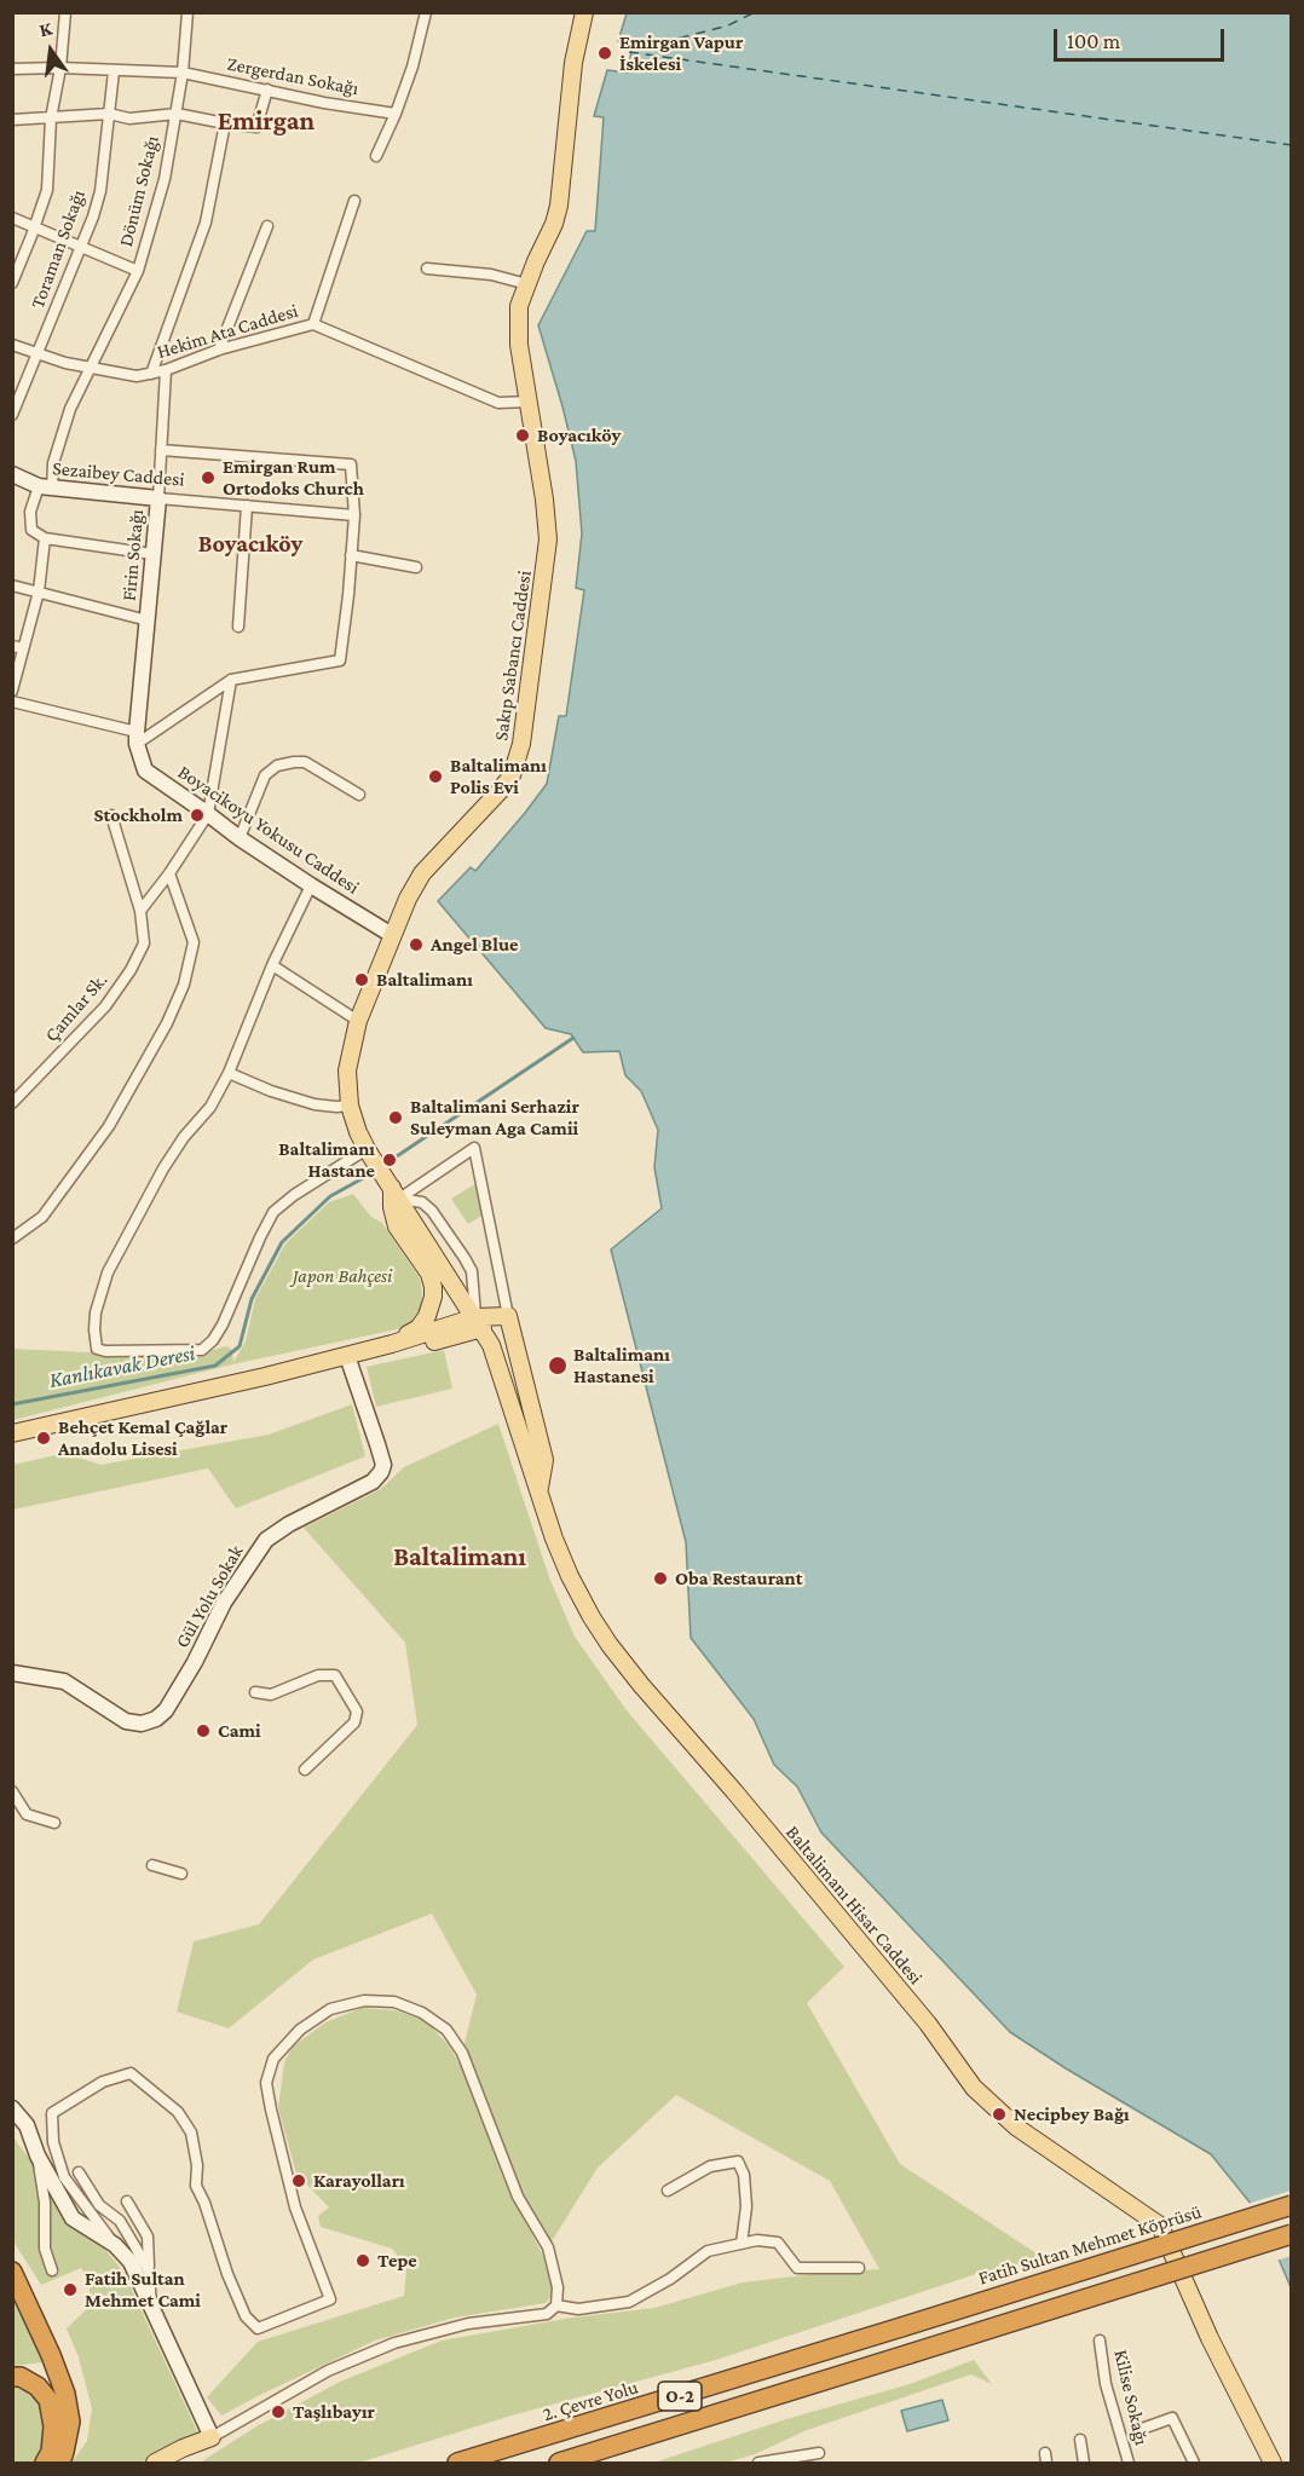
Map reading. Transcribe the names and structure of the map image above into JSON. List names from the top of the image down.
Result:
{
  "streets": {
    "highway": ["Fatih Sultan Mehmet Köprüsü", "O-2", "2. Çevre Yolu"],
    "main road": ["Sakıp Sabancı Caddesi", "Baltalimanı Hisar Caddesi"],
    "street": [
      "Zergerdan Sokağı",
      "Dönüm Sokağı",
      "Toraman Sokağı",
      "Hekim Ata Caddesi",
      "Sezaibey Caddesi",
      "Firin Sokağı",
      "Boyacikoyu Yokusu Caddesi",
      "Çamlar Sk.",
      "Gül Yolu Sokak",
      "Kilise Sokağı"
    ]
  },
  "crossings": [
    ["Zergerdan Sokağı", "Dönüm Sokağı"],
    ["Zergerdan Sokağı", "Toraman Sokağı"],
    ["Dönüm Sokağı", "Hekim Ata Caddesi"],
    ["Dönüm Sokağı", "Sezaibey Caddesi"],
    ["Toraman Sokağı", "Hekim Ata Caddesi"],
    ["Hekim Ata Caddesi", "Firin Sokağı"],
    ["Hekim Ata Caddesi", "Sakıp Sabancı Caddesi"],
    ["Sezaibey Caddesi", "Firin Sokağı"],
    ["Firin Sokağı", "Boyacikoyu Yokusu Caddesi"],
    ["Sakıp Sabancı Caddesi", "Boyacikoyu Yokusu Caddesi"],
    ["Sakıp Sabancı Caddesi", "Baltalimanı Hisar Caddesi"],
    ["Fatih Sultan Mehmet Köprüsü", "2. Çevre Yolu"]
  ],
  "districts": ["Emirgan", "Boyacıköy", "Baltalimanı"],
  "water": ["Kanlıkavak Deresi"],
  "parks": ["Japon Bahçesi"],
  "places": [
    "Emirgan Vapur İskelesi",
    "Boyacıköy",
    "Emirgan Rum Ortodoks Church",
    "Baltalimanı Polis Evi",
    "Stockholm",
    "Angel Blue",
    "Baltalimanı",
    "Baltalimani Serhazir Suleyman Aga Camii",
    "Baltalimanı Hastane",
    "Baltalimanı Hastanesi",
    "Behçet Kemal Çağlar Anadolu Lisesi",
    "Oba Restaurant",
    "Cami",
    "Necipbey Bağı",
    "Karayolları",
    "Tepe",
    "Fatih Sultan Mehmet Cami",
    "Taşlıbayır"
  ],
  "scale_bar": "100 m",
  "north": "top"
}
